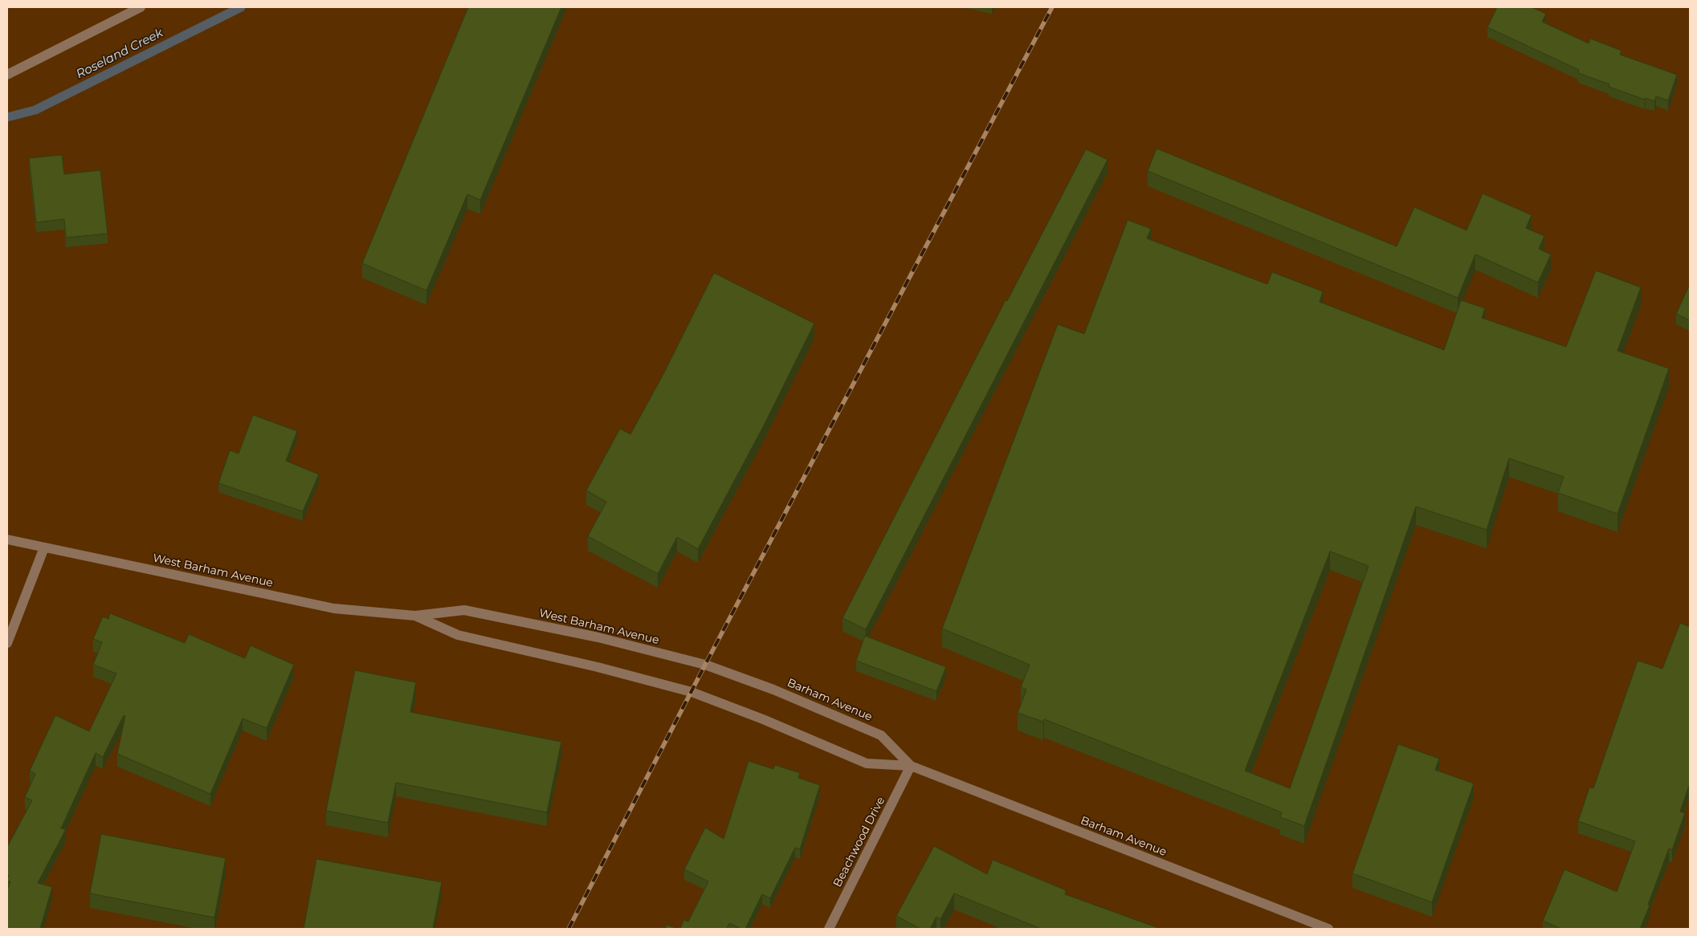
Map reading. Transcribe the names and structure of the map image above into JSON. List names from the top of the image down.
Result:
{
  "streets": {
    "street": ["West Barham Avenue", "Barham Avenue", "Beachwood Drive"]
  },
  "crossings": [
    ["West Barham Avenue", "Barham Avenue"],
    ["Barham Avenue", "Beachwood Drive"]
  ],
  "water": ["Roseland Creek"]
}
